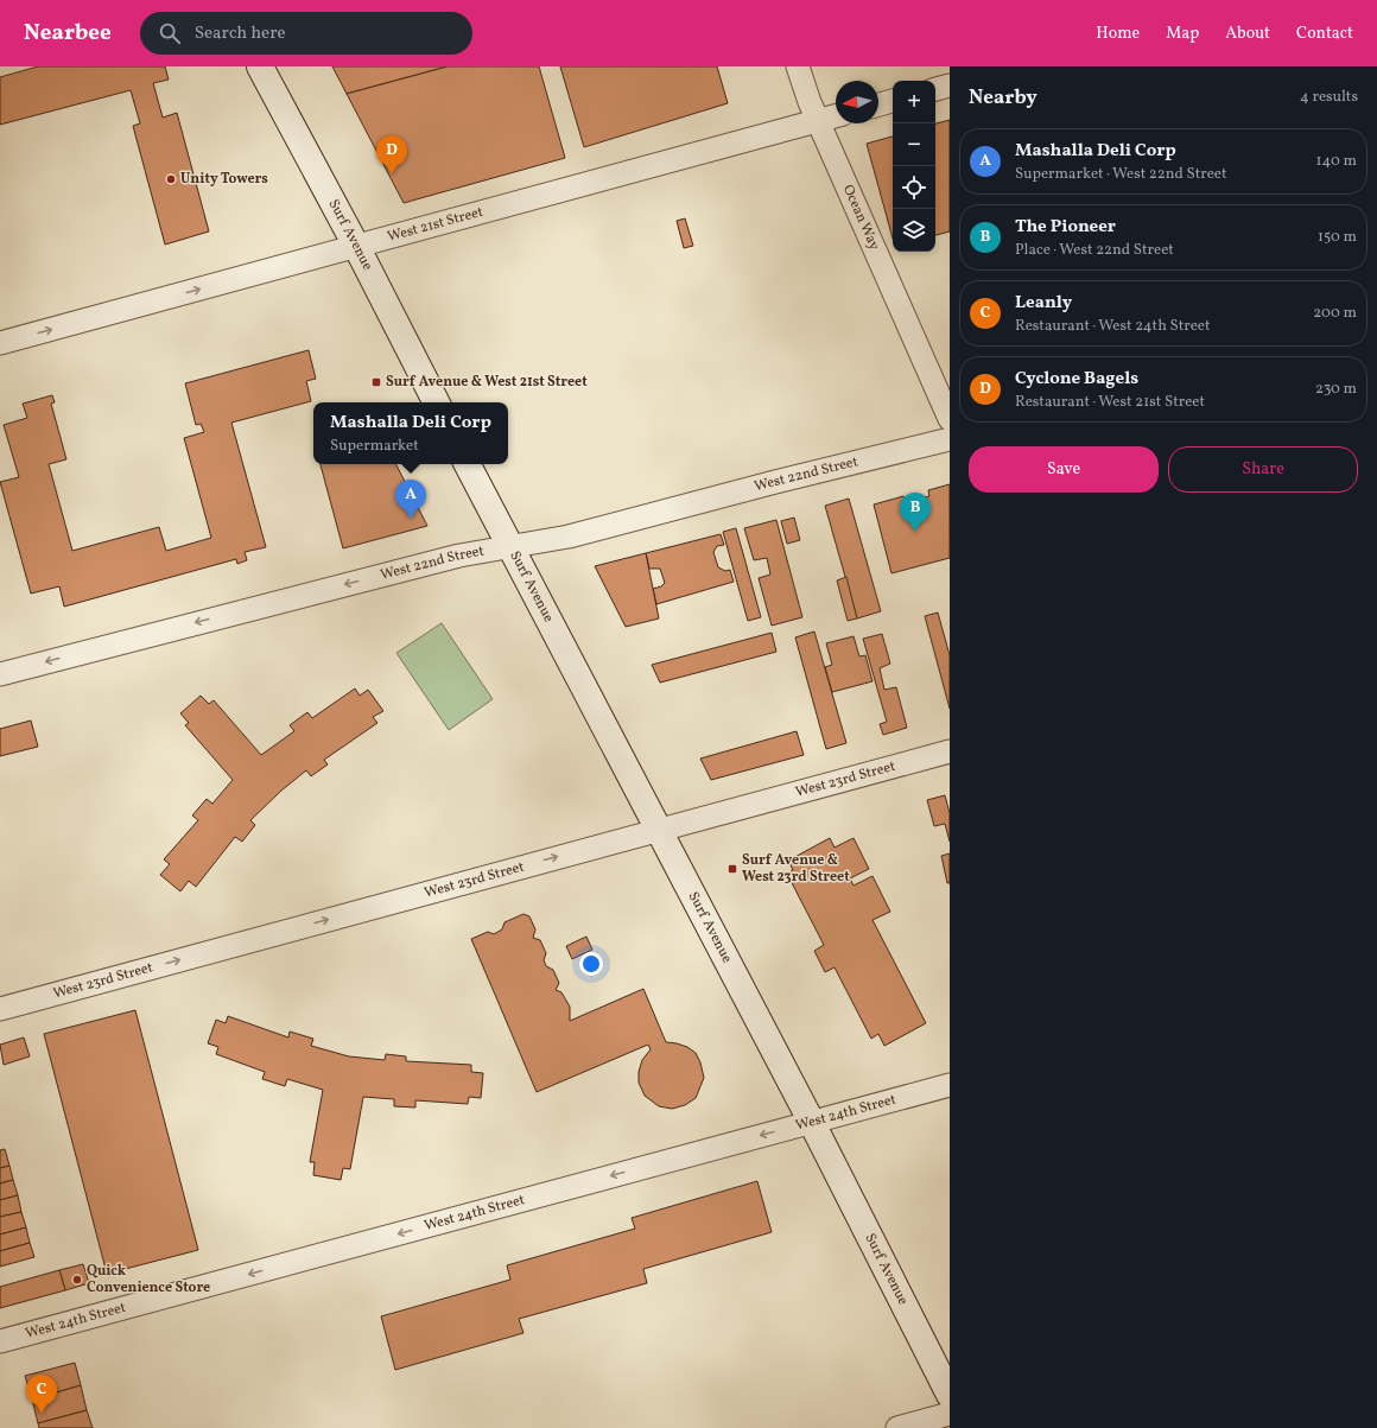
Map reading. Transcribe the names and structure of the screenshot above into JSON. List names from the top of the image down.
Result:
{
  "streets": {
    "main road": ["Surf Avenue"],
    "street": [
      "Ocean Way",
      "West 21st Street",
      "West 22nd Street",
      "West 23rd Street",
      "West 24th Street"
    ]
  },
  "crossings": [
    ["Ocean Way", "West 21st Street"],
    ["West 21st Street", "Surf Avenue"],
    ["Surf Avenue", "West 22nd Street"],
    ["Surf Avenue", "West 23rd Street"],
    ["Surf Avenue", "West 24th Street"]
  ],
  "one_way": [
    "West 21st Street",
    "West 22nd Street",
    "West 23rd Street",
    "West 24th Street"
  ],
  "places": {
    "other": ["Unity Towers", "Quick Convenience Store"],
    "transit": ["Surf Avenue & West 21st Street", "Surf Avenue & West 23rd Street"]
  },
  "north": "left",
  "page": {
    "header": "Nearbee",
    "search": "Search here",
    "nav": [
      "Home",
      "Map",
      "About",
      "Contact"
    ],
    "heading": ["Nearby", "4 results"],
    "map_buttons": ["+", "−"],
    "list": [
      {
        "mark": "A",
        "name": "Mashalla Deli Corp",
        "note": "Supermarket · West 22nd Street",
        "value": "140 m"
      },
      {
        "mark": "B",
        "name": "The Pioneer",
        "note": "Place · West 22nd Street",
        "value": "150 m"
      },
      {
        "mark": "C",
        "name": "Leanly",
        "note": "Restaurant · West 24th Street",
        "value": "200 m"
      },
      {
        "mark": "D",
        "name": "Cyclone Bagels",
        "note": "Restaurant · West 21st Street",
        "value": "230 m"
      }
    ],
    "pins": [
      "D",
      "A",
      "B",
      "C"
    ],
    "popup": ["Mashalla Deli Corp", "Supermarket"],
    "buttons": ["Save", "Share"]
  }
}
